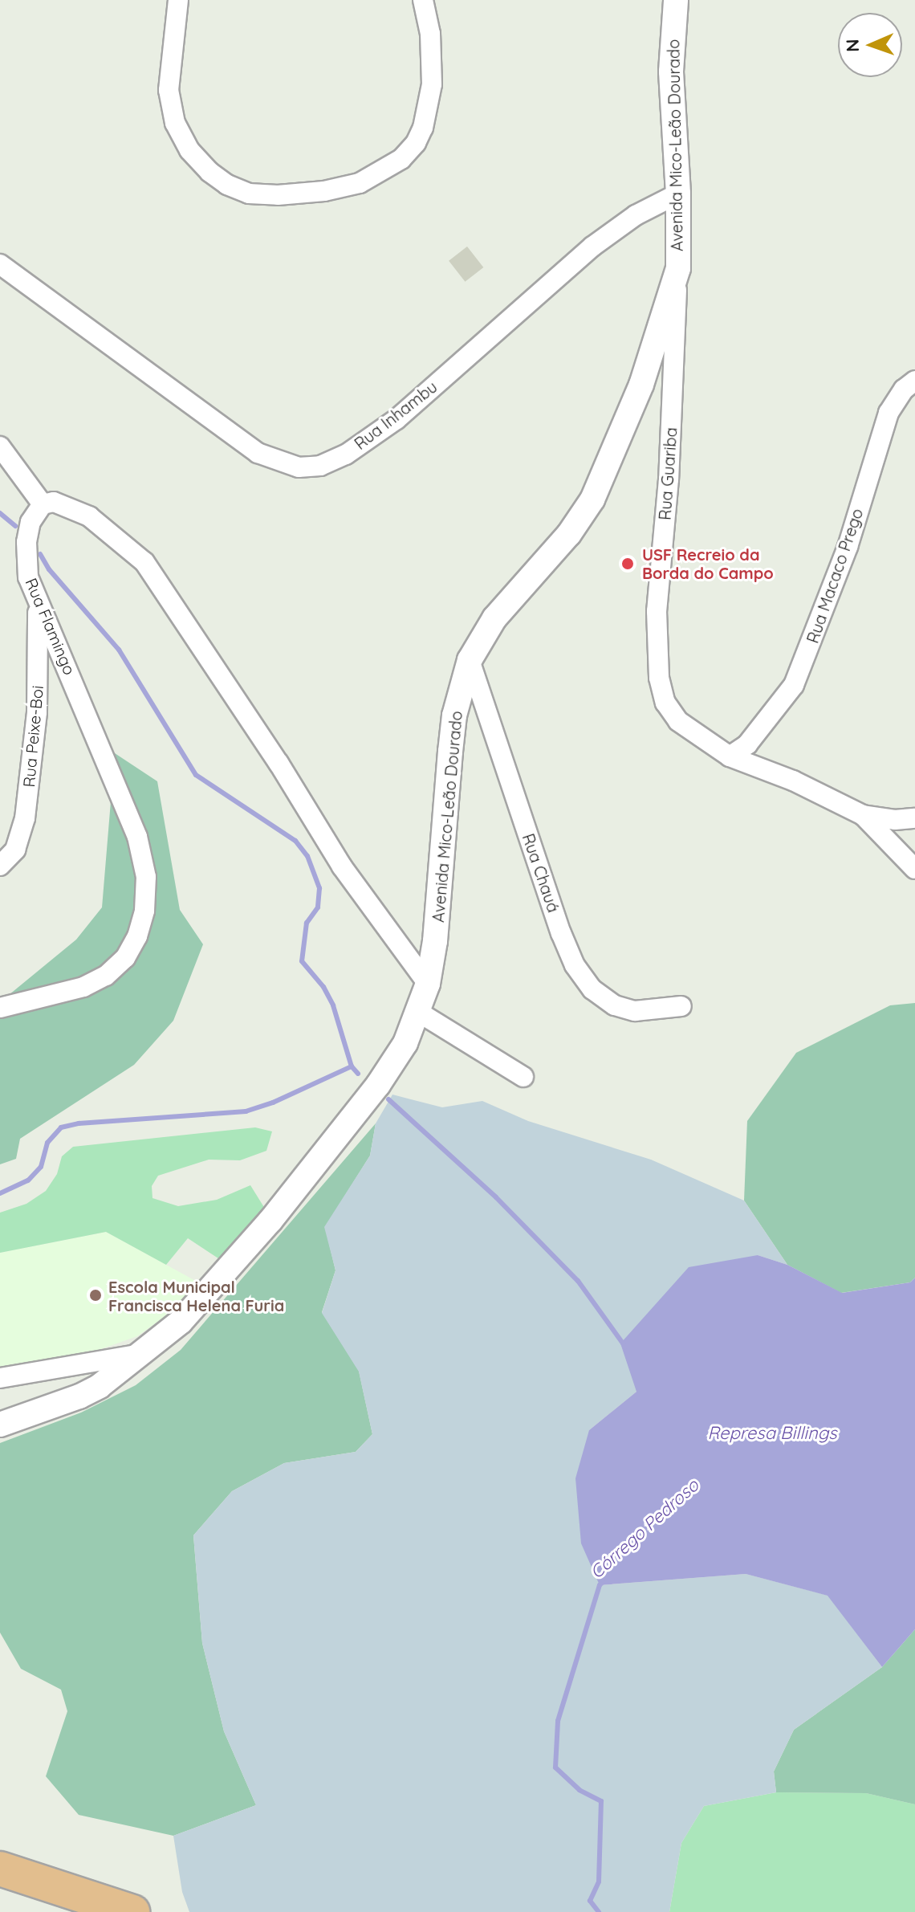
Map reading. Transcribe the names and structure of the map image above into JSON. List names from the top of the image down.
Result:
{
  "streets": {
    "street": [
      "Avenida Mico-Leão Dourado",
      "Rua Inhambu",
      "Rua Guariba",
      "Rua Macaco Prego",
      "Rua Flamingo",
      "Rua Peixe-Boi",
      "Rua Chauá"
    ]
  },
  "crossings": [
    ["Avenida Mico-Leão Dourado", "Rua Inhambu"],
    ["Avenida Mico-Leão Dourado", "Rua Guariba"],
    ["Avenida Mico-Leão Dourado", "Rua Chauá"],
    ["Rua Guariba", "Rua Macaco Prego"],
    ["Rua Flamingo", "Rua Peixe-Boi"]
  ],
  "water": ["Represa Billings", "Córrego Pedroso"],
  "places": ["USF Recreio da Borda do Campo", "Escola Municipal Francisca Helena Furia"],
  "north": "left"
}
